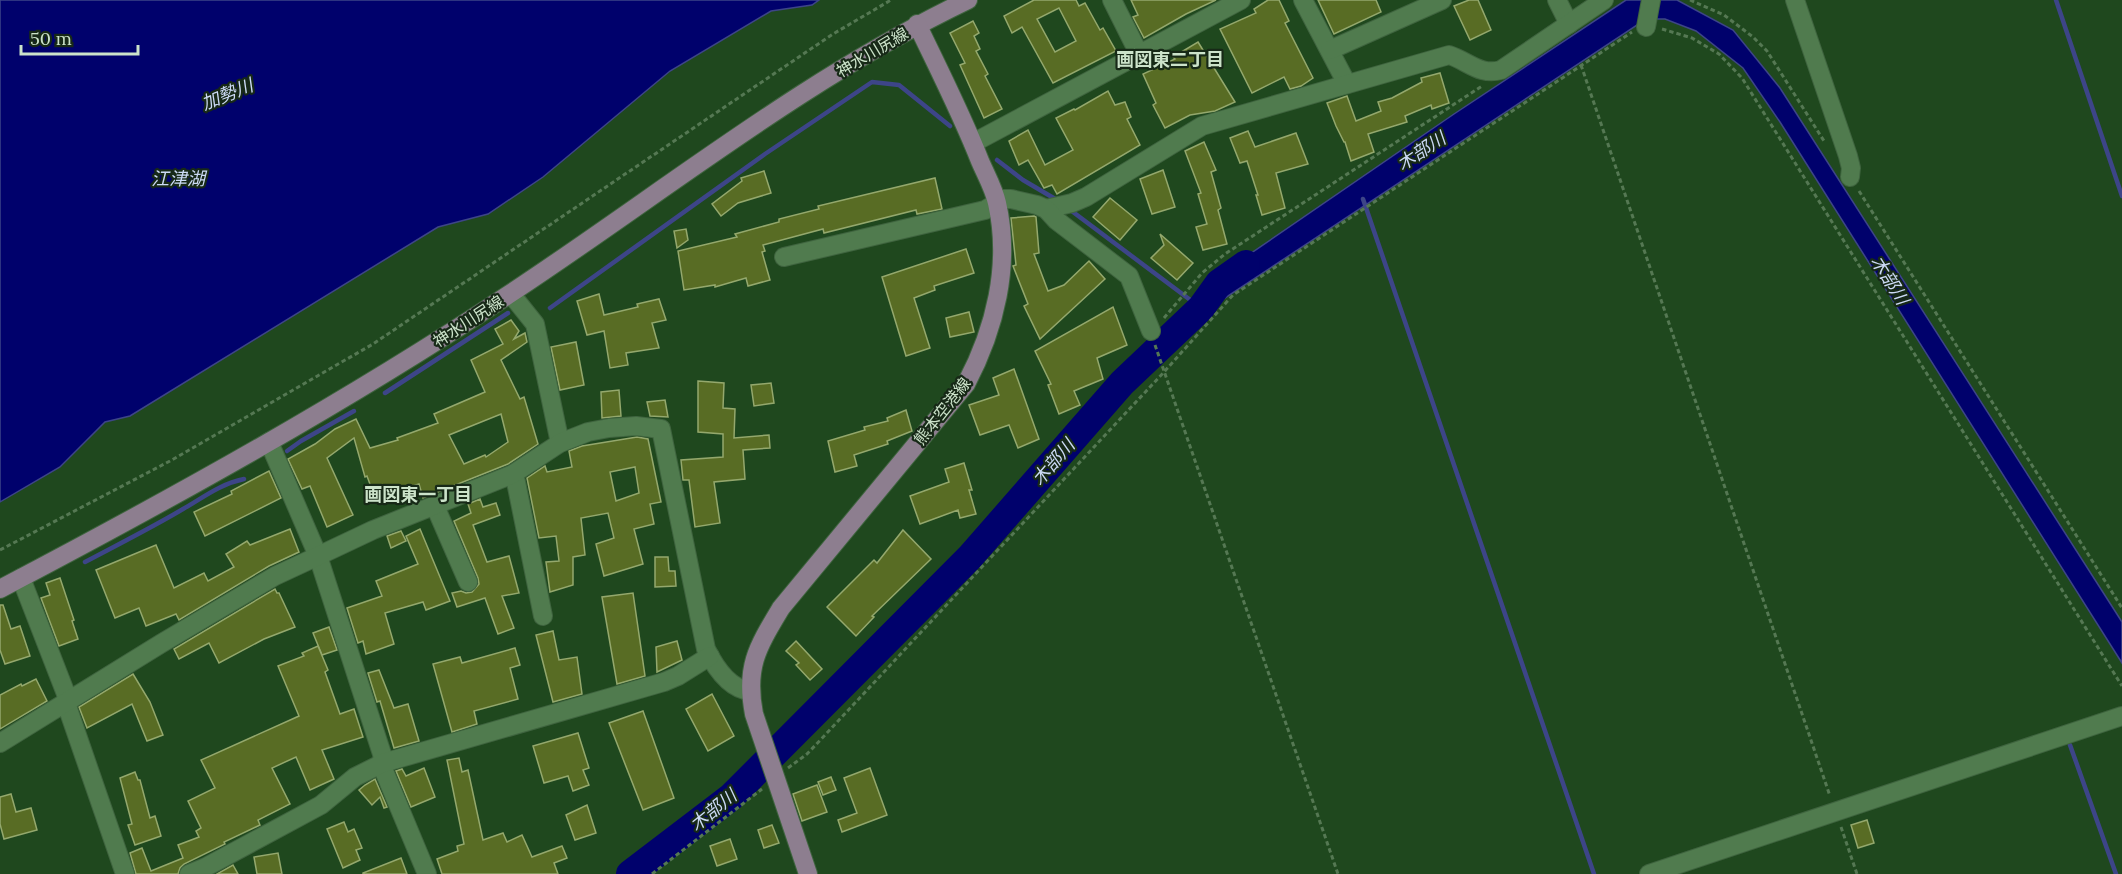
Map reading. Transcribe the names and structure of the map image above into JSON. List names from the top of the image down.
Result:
{
  "streets": {
    "main road": ["神水川尻線", "熊本空港線"]
  },
  "crossings": [
    ["神水川尻線", "熊本空港線"]
  ],
  "districts": ["画図東二丁目", "画図東一丁目"],
  "water": ["加勢川", "木部川", "江津湖"],
  "scale_bar": "50 m"
}
